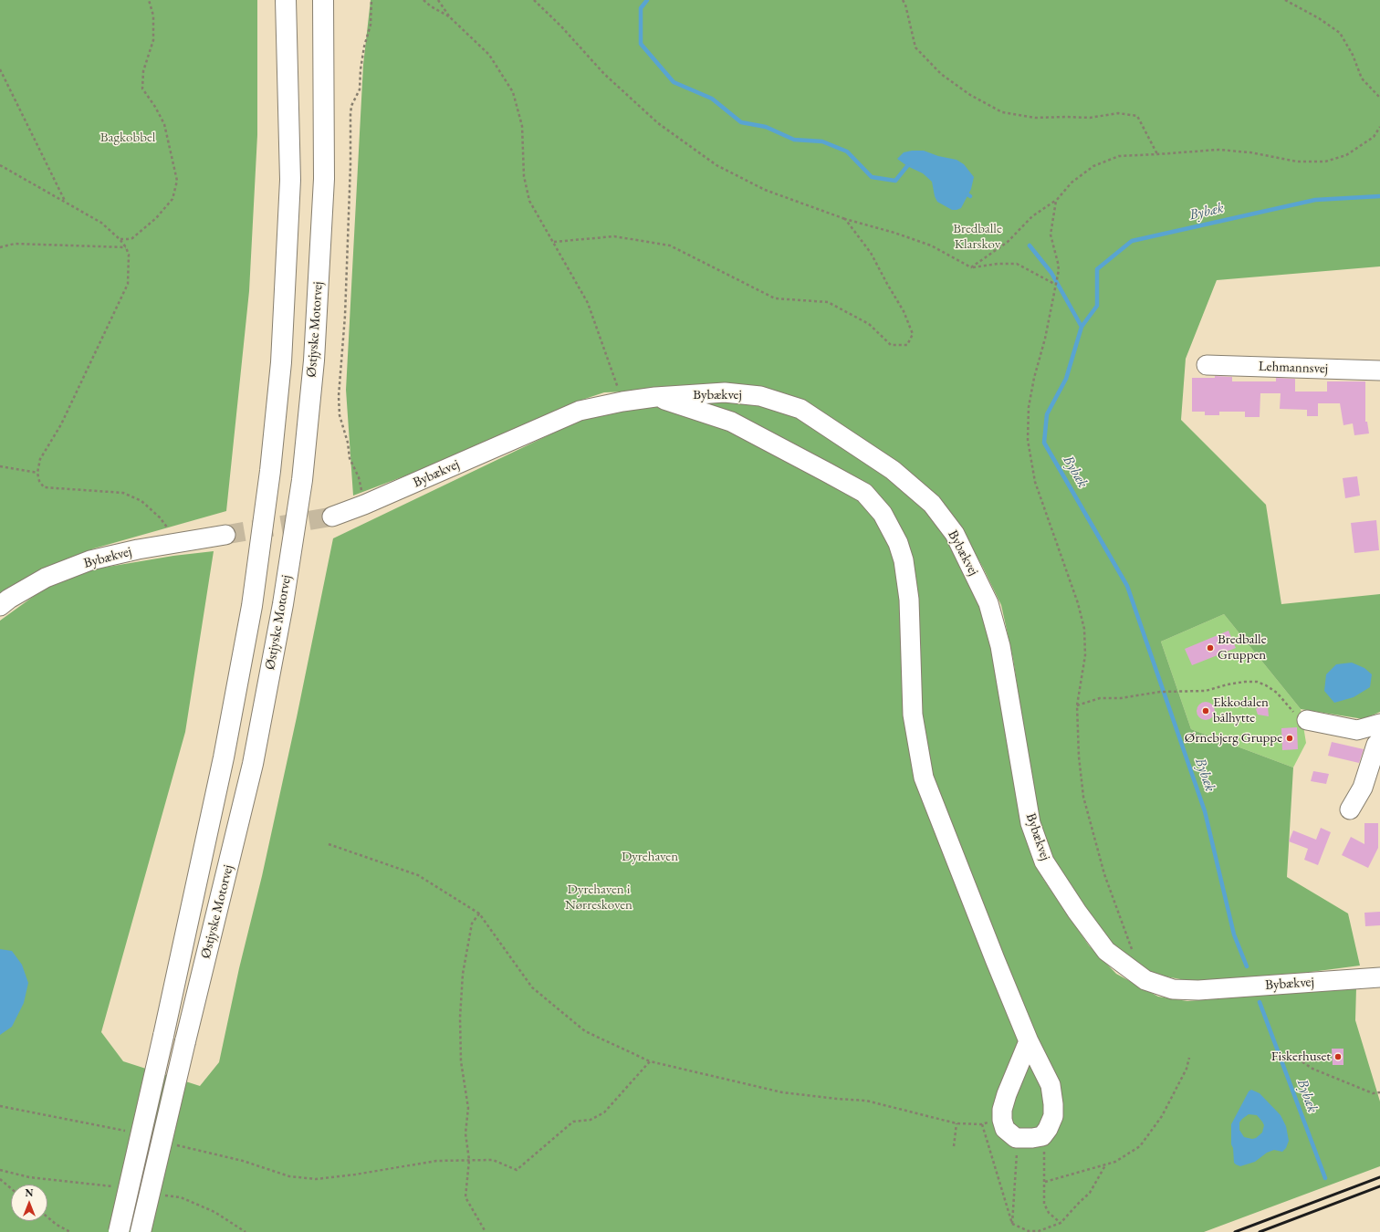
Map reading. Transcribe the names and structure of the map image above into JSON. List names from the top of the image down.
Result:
{
  "streets": {
    "highway": ["Østjyske Motorvej"],
    "street": ["Lehmannsvej", "Bybækvej"]
  },
  "water": ["Bybæk"],
  "parks": [
    "Bagkobbel",
    "Bredballe Klarskov",
    "Dyrehaven",
    "Dyrehaven i Nørreskoven"
  ],
  "places": [
    "Bredballe Gruppen",
    "Ekkodalen bålhytte",
    "Ørnebjerg Gruppe",
    "Fiskerhuset"
  ],
  "north": "top"
}
